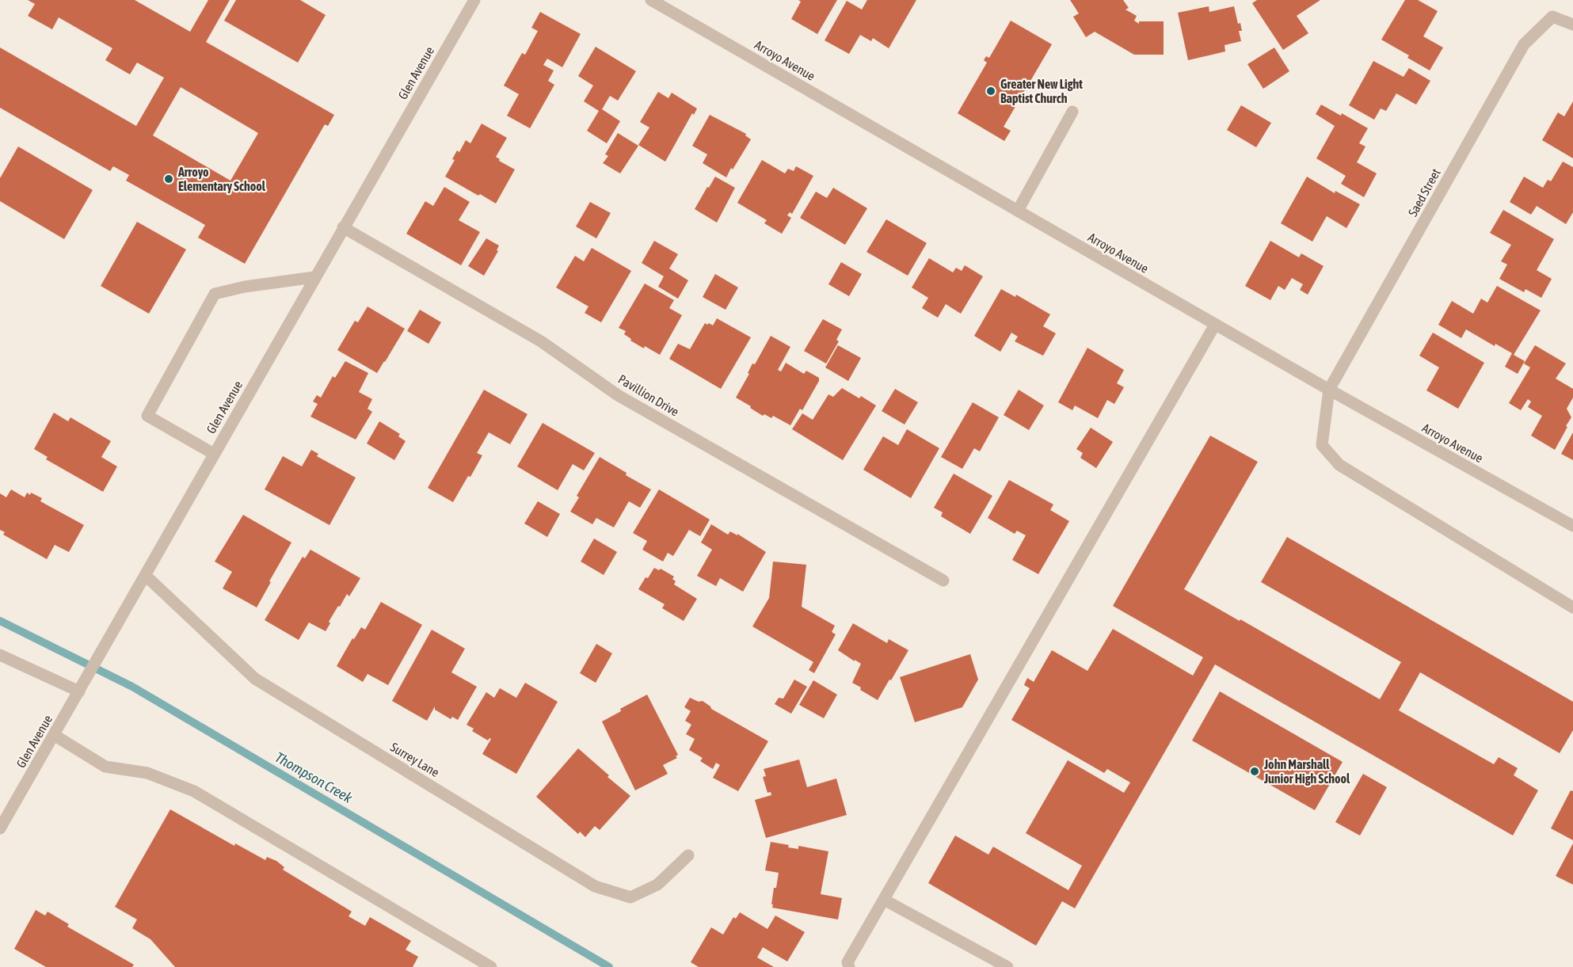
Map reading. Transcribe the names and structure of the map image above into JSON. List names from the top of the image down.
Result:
{
  "streets": {
    "street": [
      "Arroyo Avenue",
      "Glen Avenue",
      "Saed Street",
      "Pavillion Drive",
      "Surrey Lane"
    ]
  },
  "crossings": [
    ["Arroyo Avenue", "Saed Street"],
    ["Glen Avenue", "Pavillion Drive"],
    ["Glen Avenue", "Surrey Lane"]
  ],
  "water": ["Thompson Creek"],
  "places": ["Greater New Light Baptist Church", "Arroyo Elementary School", "John Marshall Junior High School"]
}
